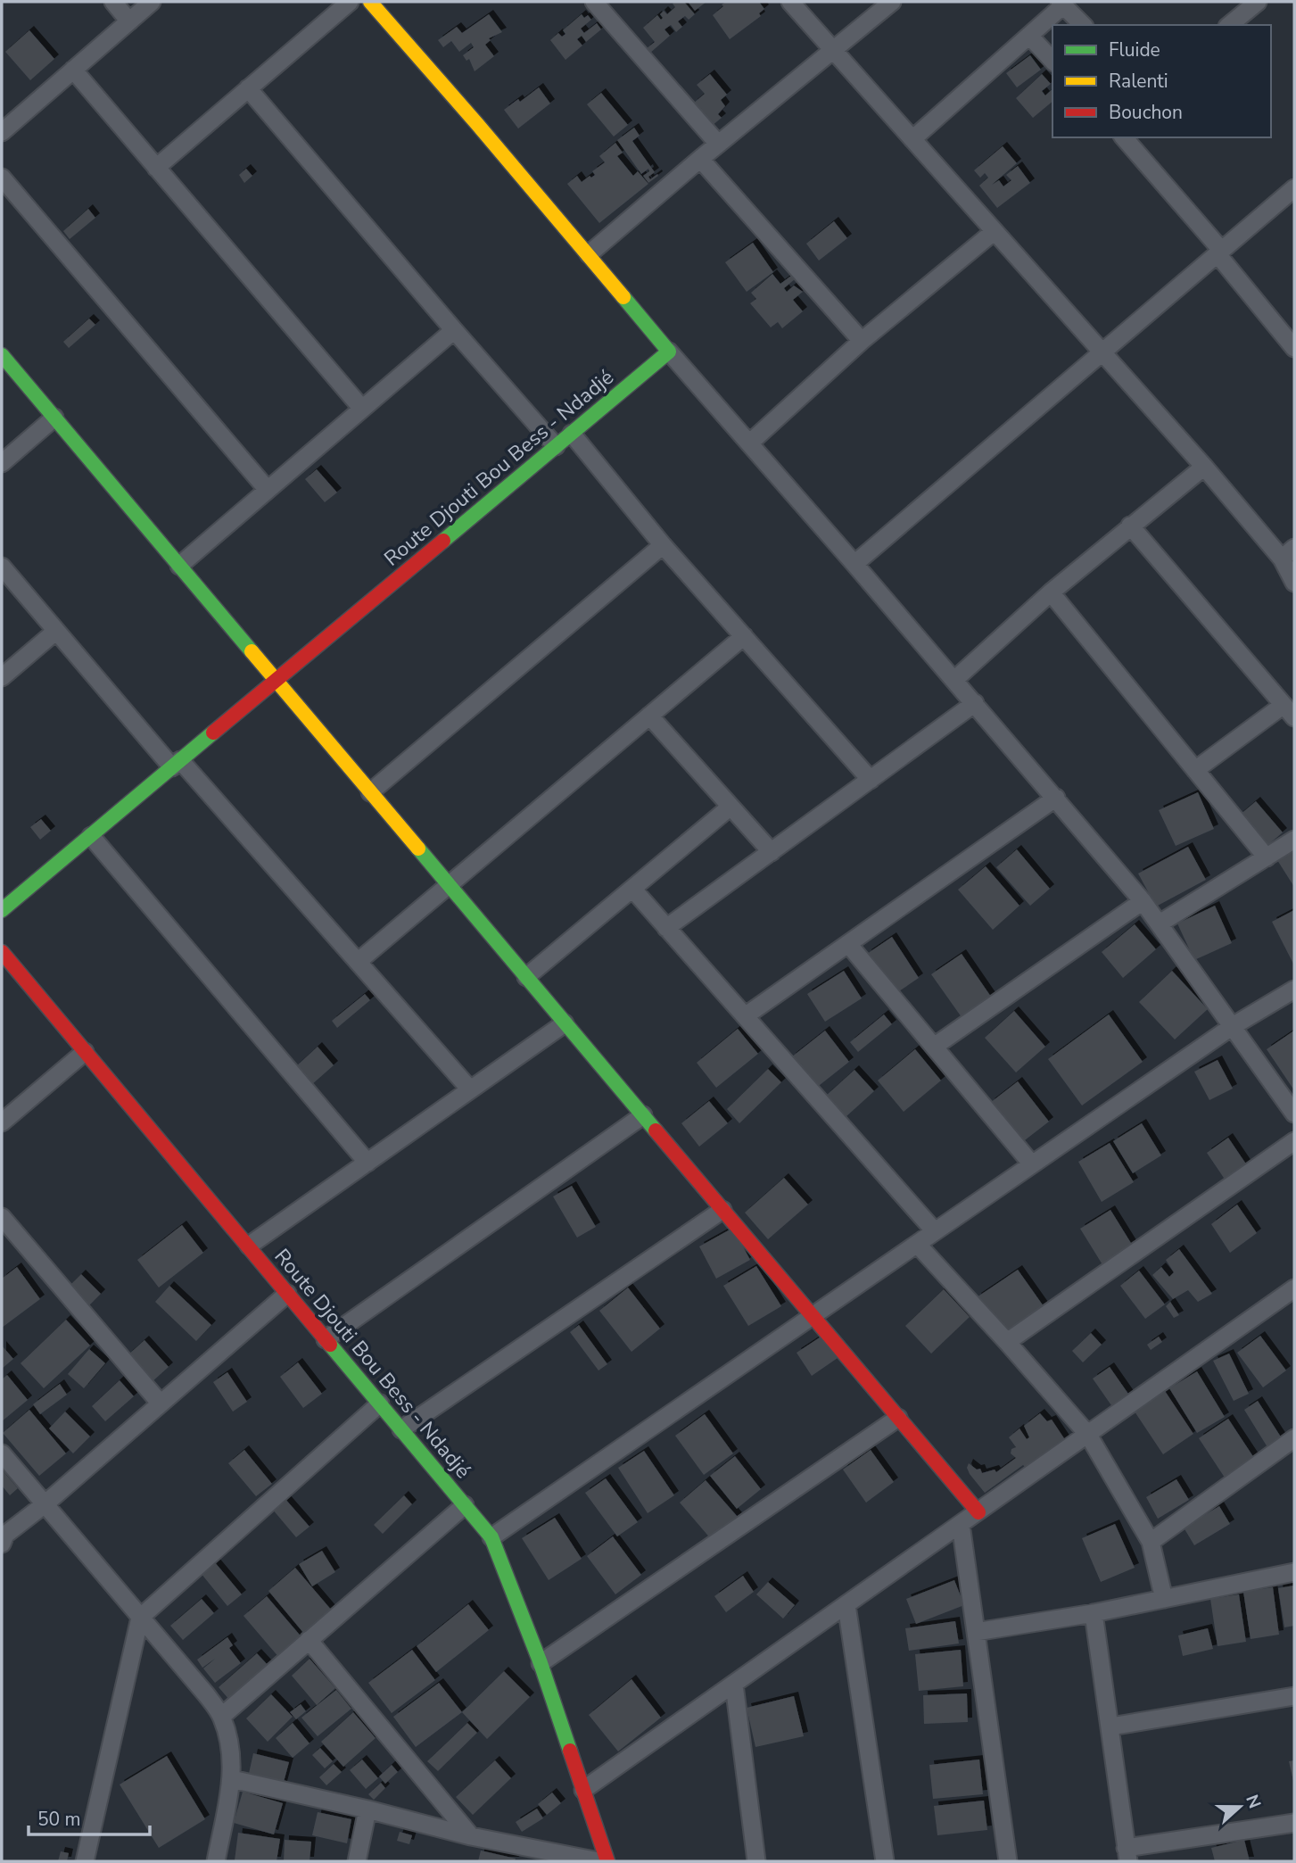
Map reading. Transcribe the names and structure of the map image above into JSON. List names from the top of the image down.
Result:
{
  "streets": {
    "main road": ["Route Djouti Bou Bess - Ndadjé"]
  },
  "legend": ["Fluide", "Ralenti", "Bouchon"],
  "scale_bar": "50 m",
  "north": "right"
}
